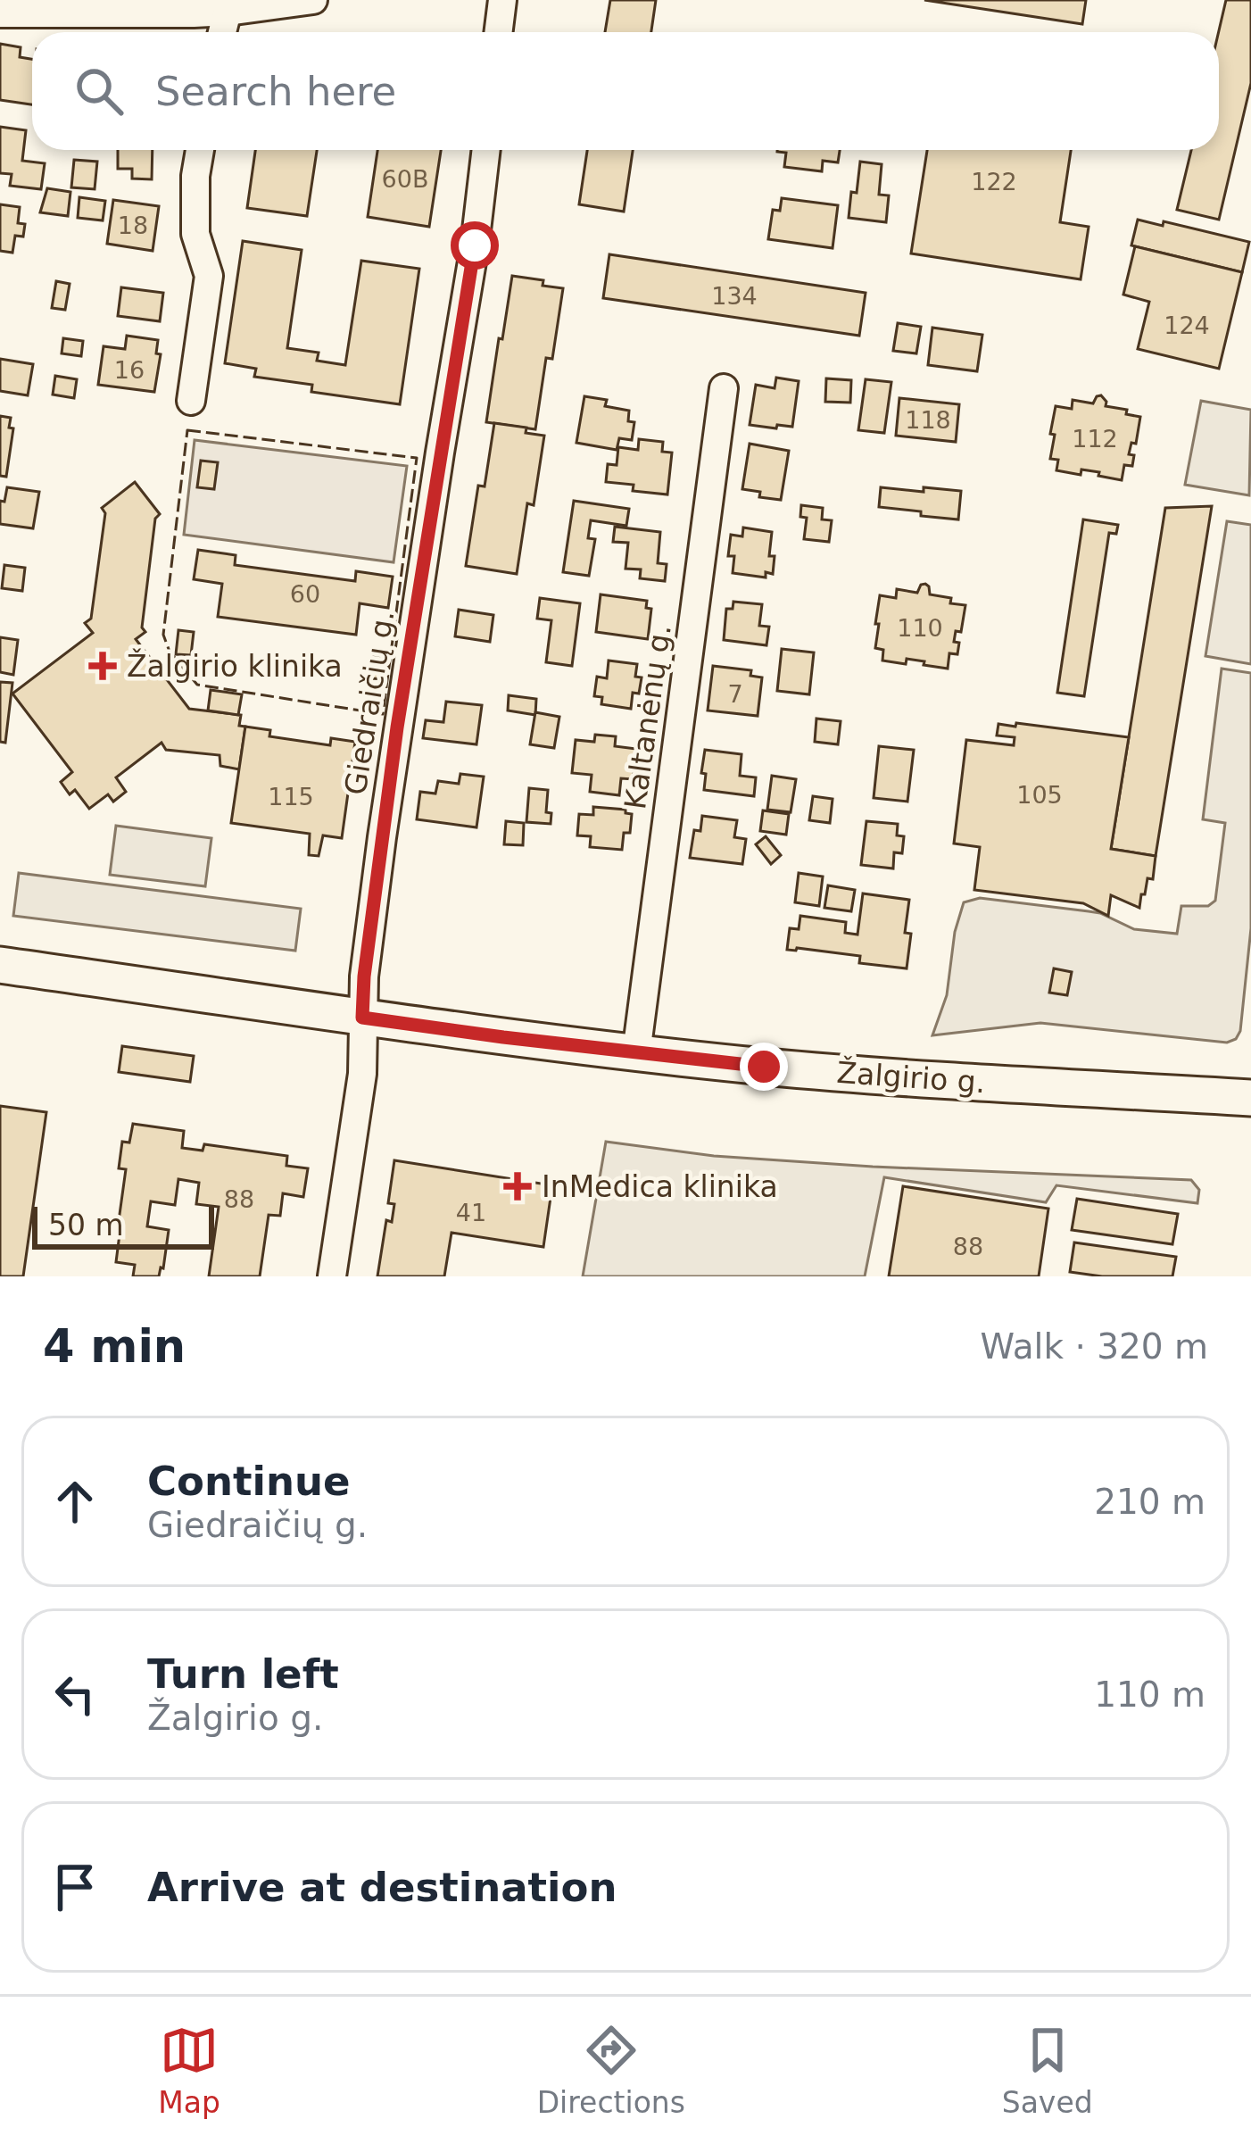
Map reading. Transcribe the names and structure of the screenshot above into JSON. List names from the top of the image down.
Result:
{
  "streets": {
    "main road": ["Žalgirio g."],
    "street": ["Giedraičių g.", "Kaltanėnų g."]
  },
  "crossings": [
    ["Giedraičių g.", "Žalgirio g."],
    ["Kaltanėnų g.", "Žalgirio g."]
  ],
  "places": {
    "health": ["Žalgirio klinika", "InMedica klinika"]
  },
  "house_numbers": [
    "60B",
    "122",
    "18",
    "134",
    "124",
    "16",
    "118",
    "112",
    "60",
    "110",
    "7",
    "105",
    "115",
    "88",
    "41",
    "88"
  ],
  "scale_bar": "50 m",
  "page": {
    "search": "Search here",
    "scale": "50 m",
    "heading": ["4 min", "Walk · 320 m"],
    "list": [
      ["Continue", "Giedraičių g.", "210 m"],
      ["Turn left", "Žalgirio g.", "110 m"],
      "Arrive at destination"
    ],
    "nav": ["Map", "Directions", "Saved"]
  }
}
